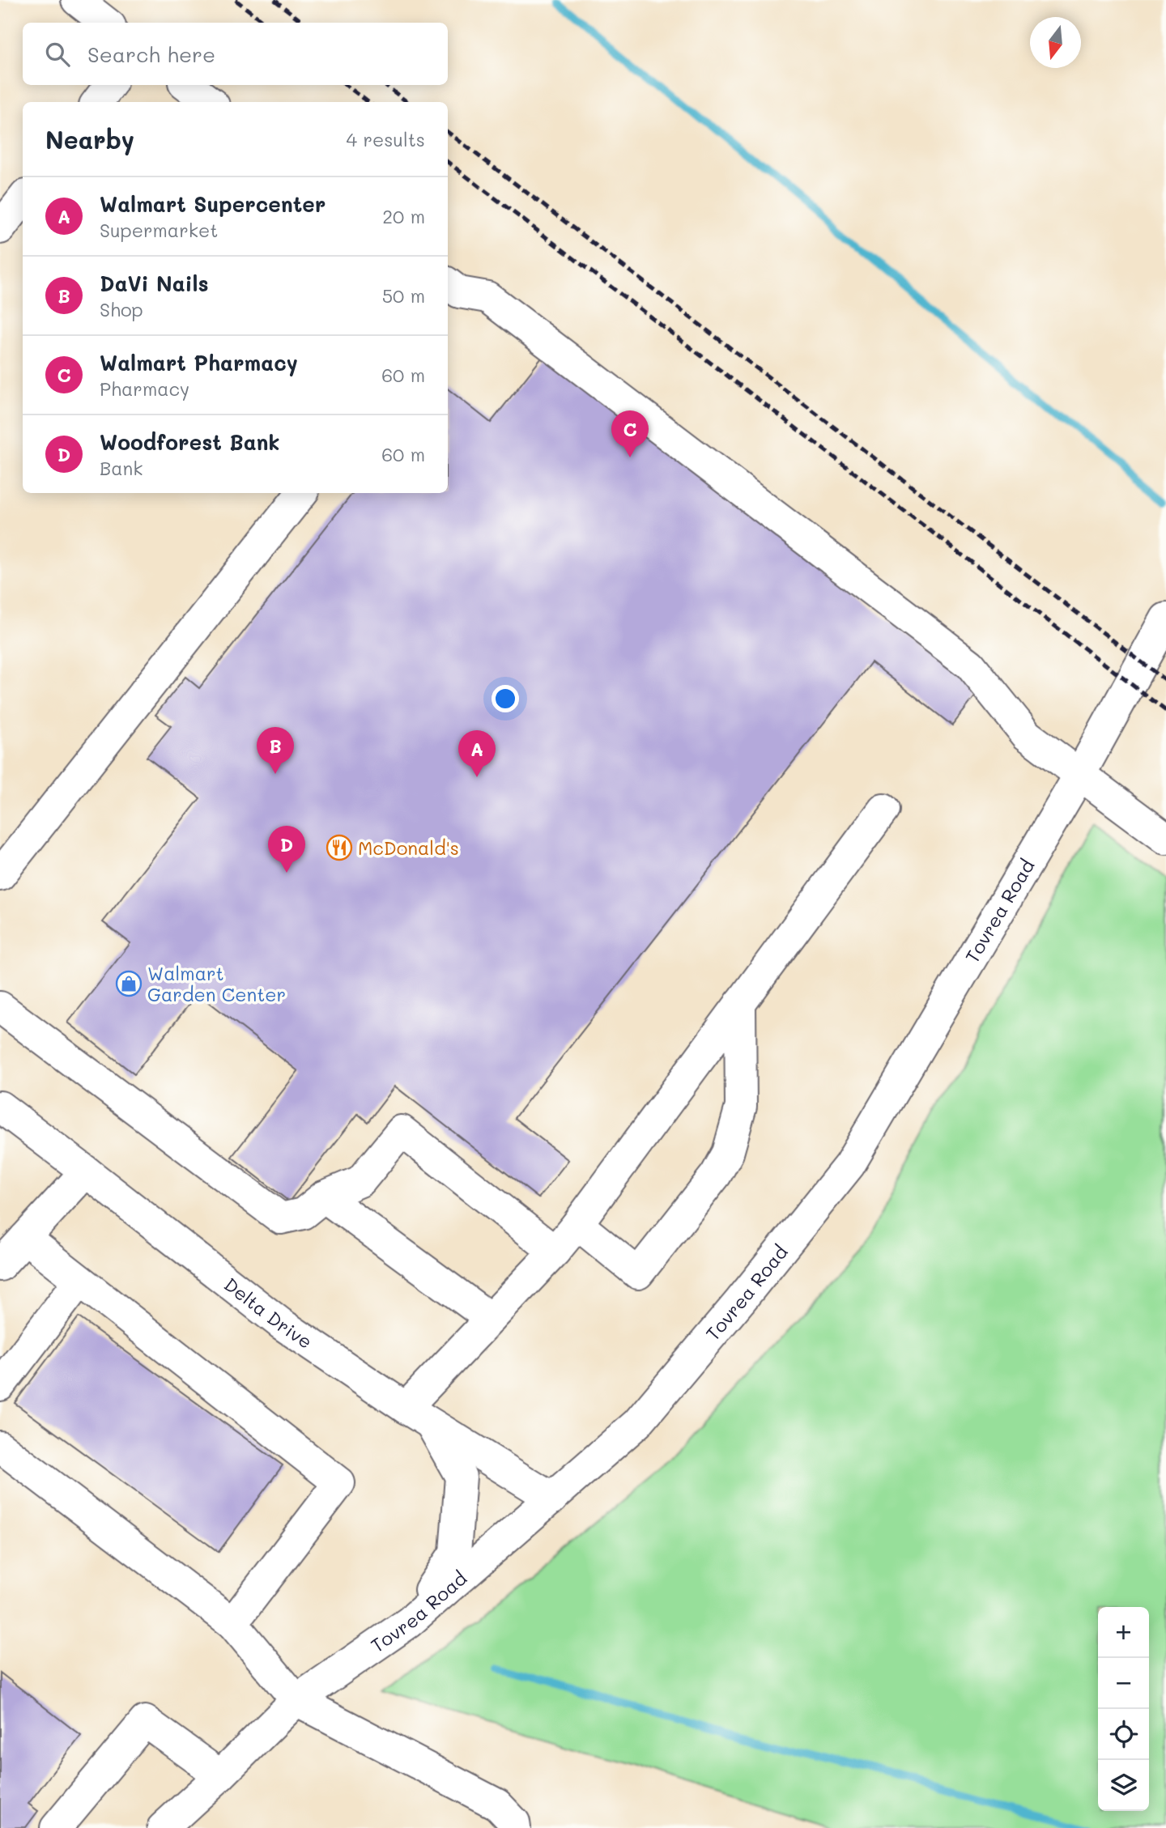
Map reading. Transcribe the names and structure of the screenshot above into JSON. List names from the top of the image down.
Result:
{
  "streets": {
    "street": ["Tovrea Road", "Delta Drive"]
  },
  "crossings": [
    ["Tovrea Road", "Delta Drive"]
  ],
  "places": {
    "restaurant": ["McDonald's"],
    "shop": ["Walmart Garden Center"]
  },
  "north": "bottom",
  "page": {
    "search": "Search here",
    "heading": ["Nearby", "4 results"],
    "list": [
      {
        "mark": "A",
        "name": "Walmart Supercenter",
        "note": "Supermarket",
        "value": "20 m"
      },
      {
        "mark": "B",
        "name": "DaVi Nails",
        "note": "Shop",
        "value": "50 m"
      },
      {
        "mark": "C",
        "name": "Walmart Pharmacy",
        "note": "Pharmacy",
        "value": "60 m"
      },
      {
        "mark": "D",
        "name": "Woodforest Bank",
        "note": "Bank",
        "value": "60 m"
      }
    ],
    "pins": [
      "C",
      "B",
      "A",
      "D"
    ],
    "map_buttons": ["+", "−"]
  }
}
